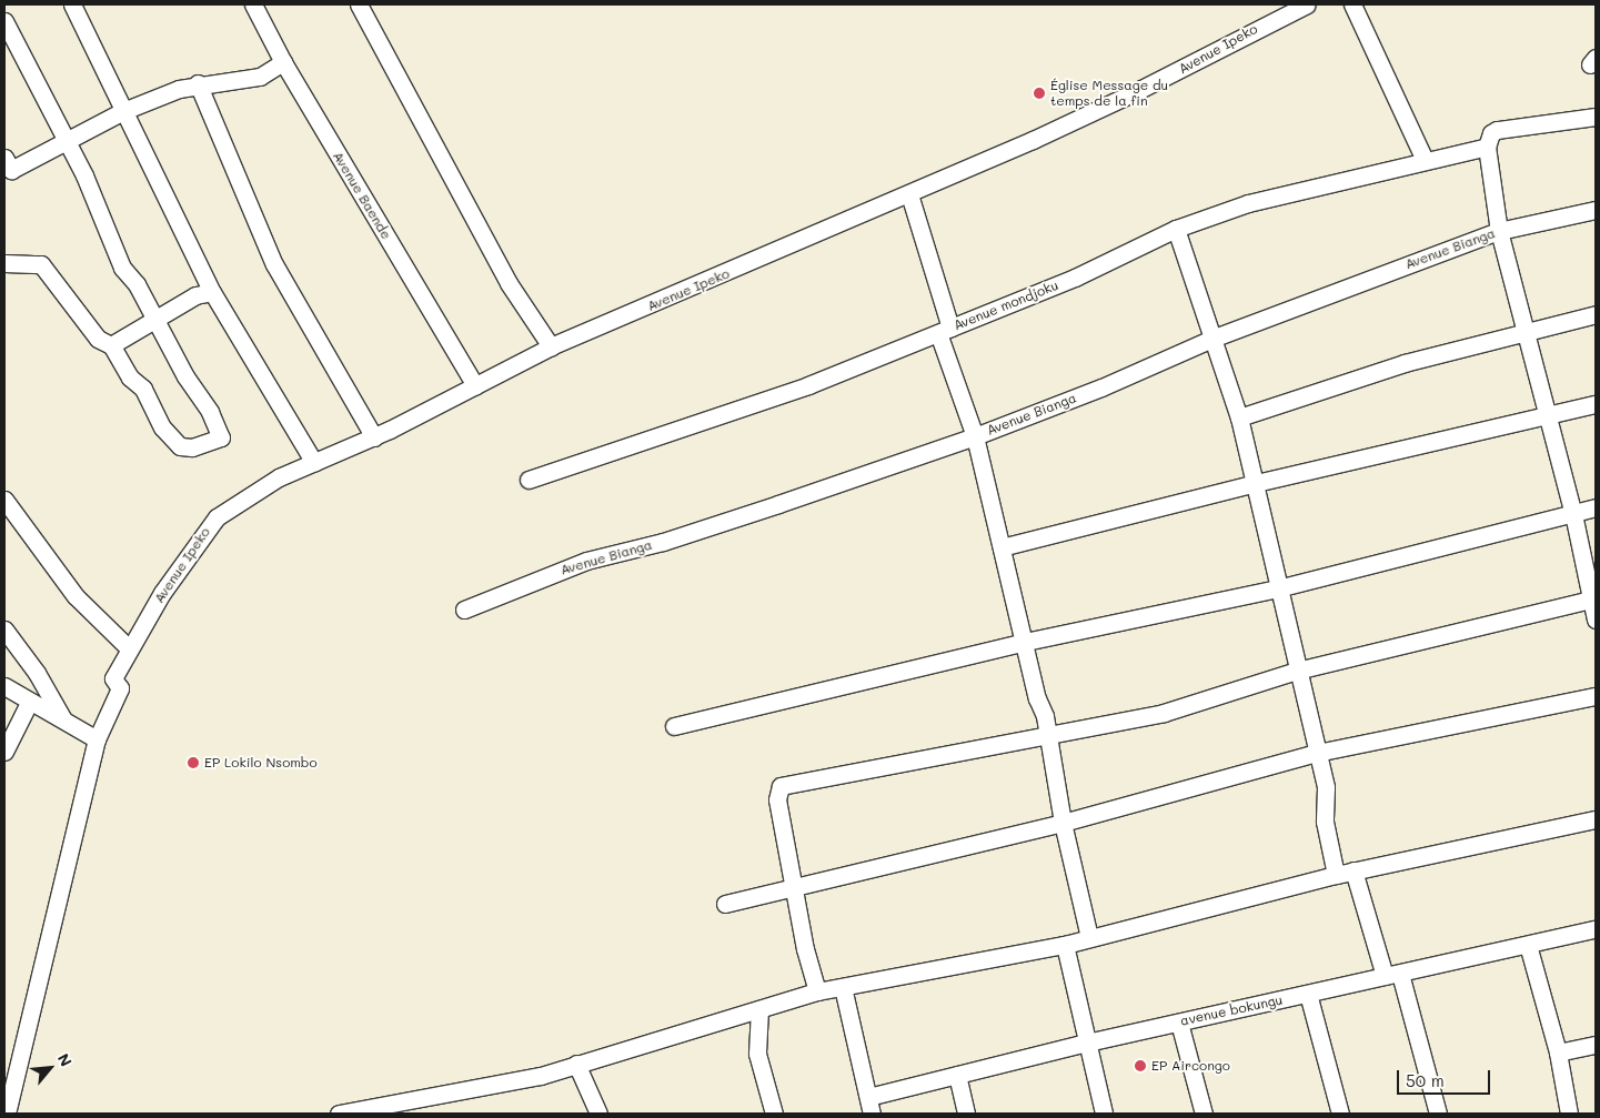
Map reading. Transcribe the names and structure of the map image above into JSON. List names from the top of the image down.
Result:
{
  "streets": {
    "street": [
      "Avenue Ipeko",
      "Avenue Baende",
      "Avenue Bianga",
      "Avenue mondjoku",
      "avenue bokungu"
    ]
  },
  "crossings": [
    ["Avenue Ipeko", "Avenue Baende"]
  ],
  "places": ["Église Message du temps de la fin", "EP Lokilo Nsombo", "EP Aircongo"],
  "scale_bar": "50 m",
  "north": "top right"
}
